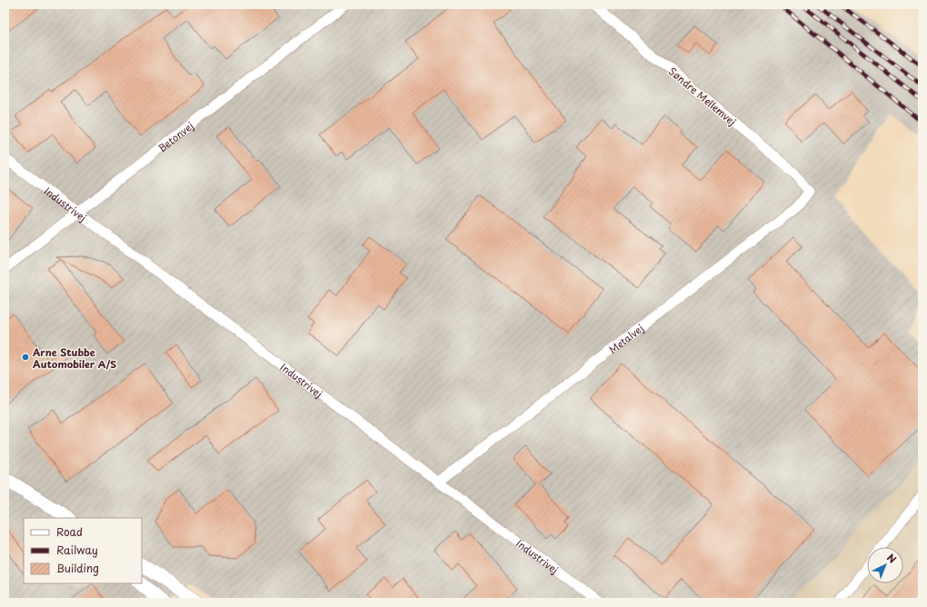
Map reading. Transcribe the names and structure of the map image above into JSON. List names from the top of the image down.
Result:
{
  "streets": {
    "street": [
      "Søndre Mellemvej",
      "Betonvej",
      "Industrivej",
      "Metalvej"
    ]
  },
  "crossings": [
    ["Søndre Mellemvej", "Metalvej"],
    ["Betonvej", "Industrivej"],
    ["Industrivej", "Metalvej"]
  ],
  "places": ["Arne Stubbe Automobiler A/S"],
  "legend": ["Road", "Railway", "Building"],
  "north": "top right"
}
